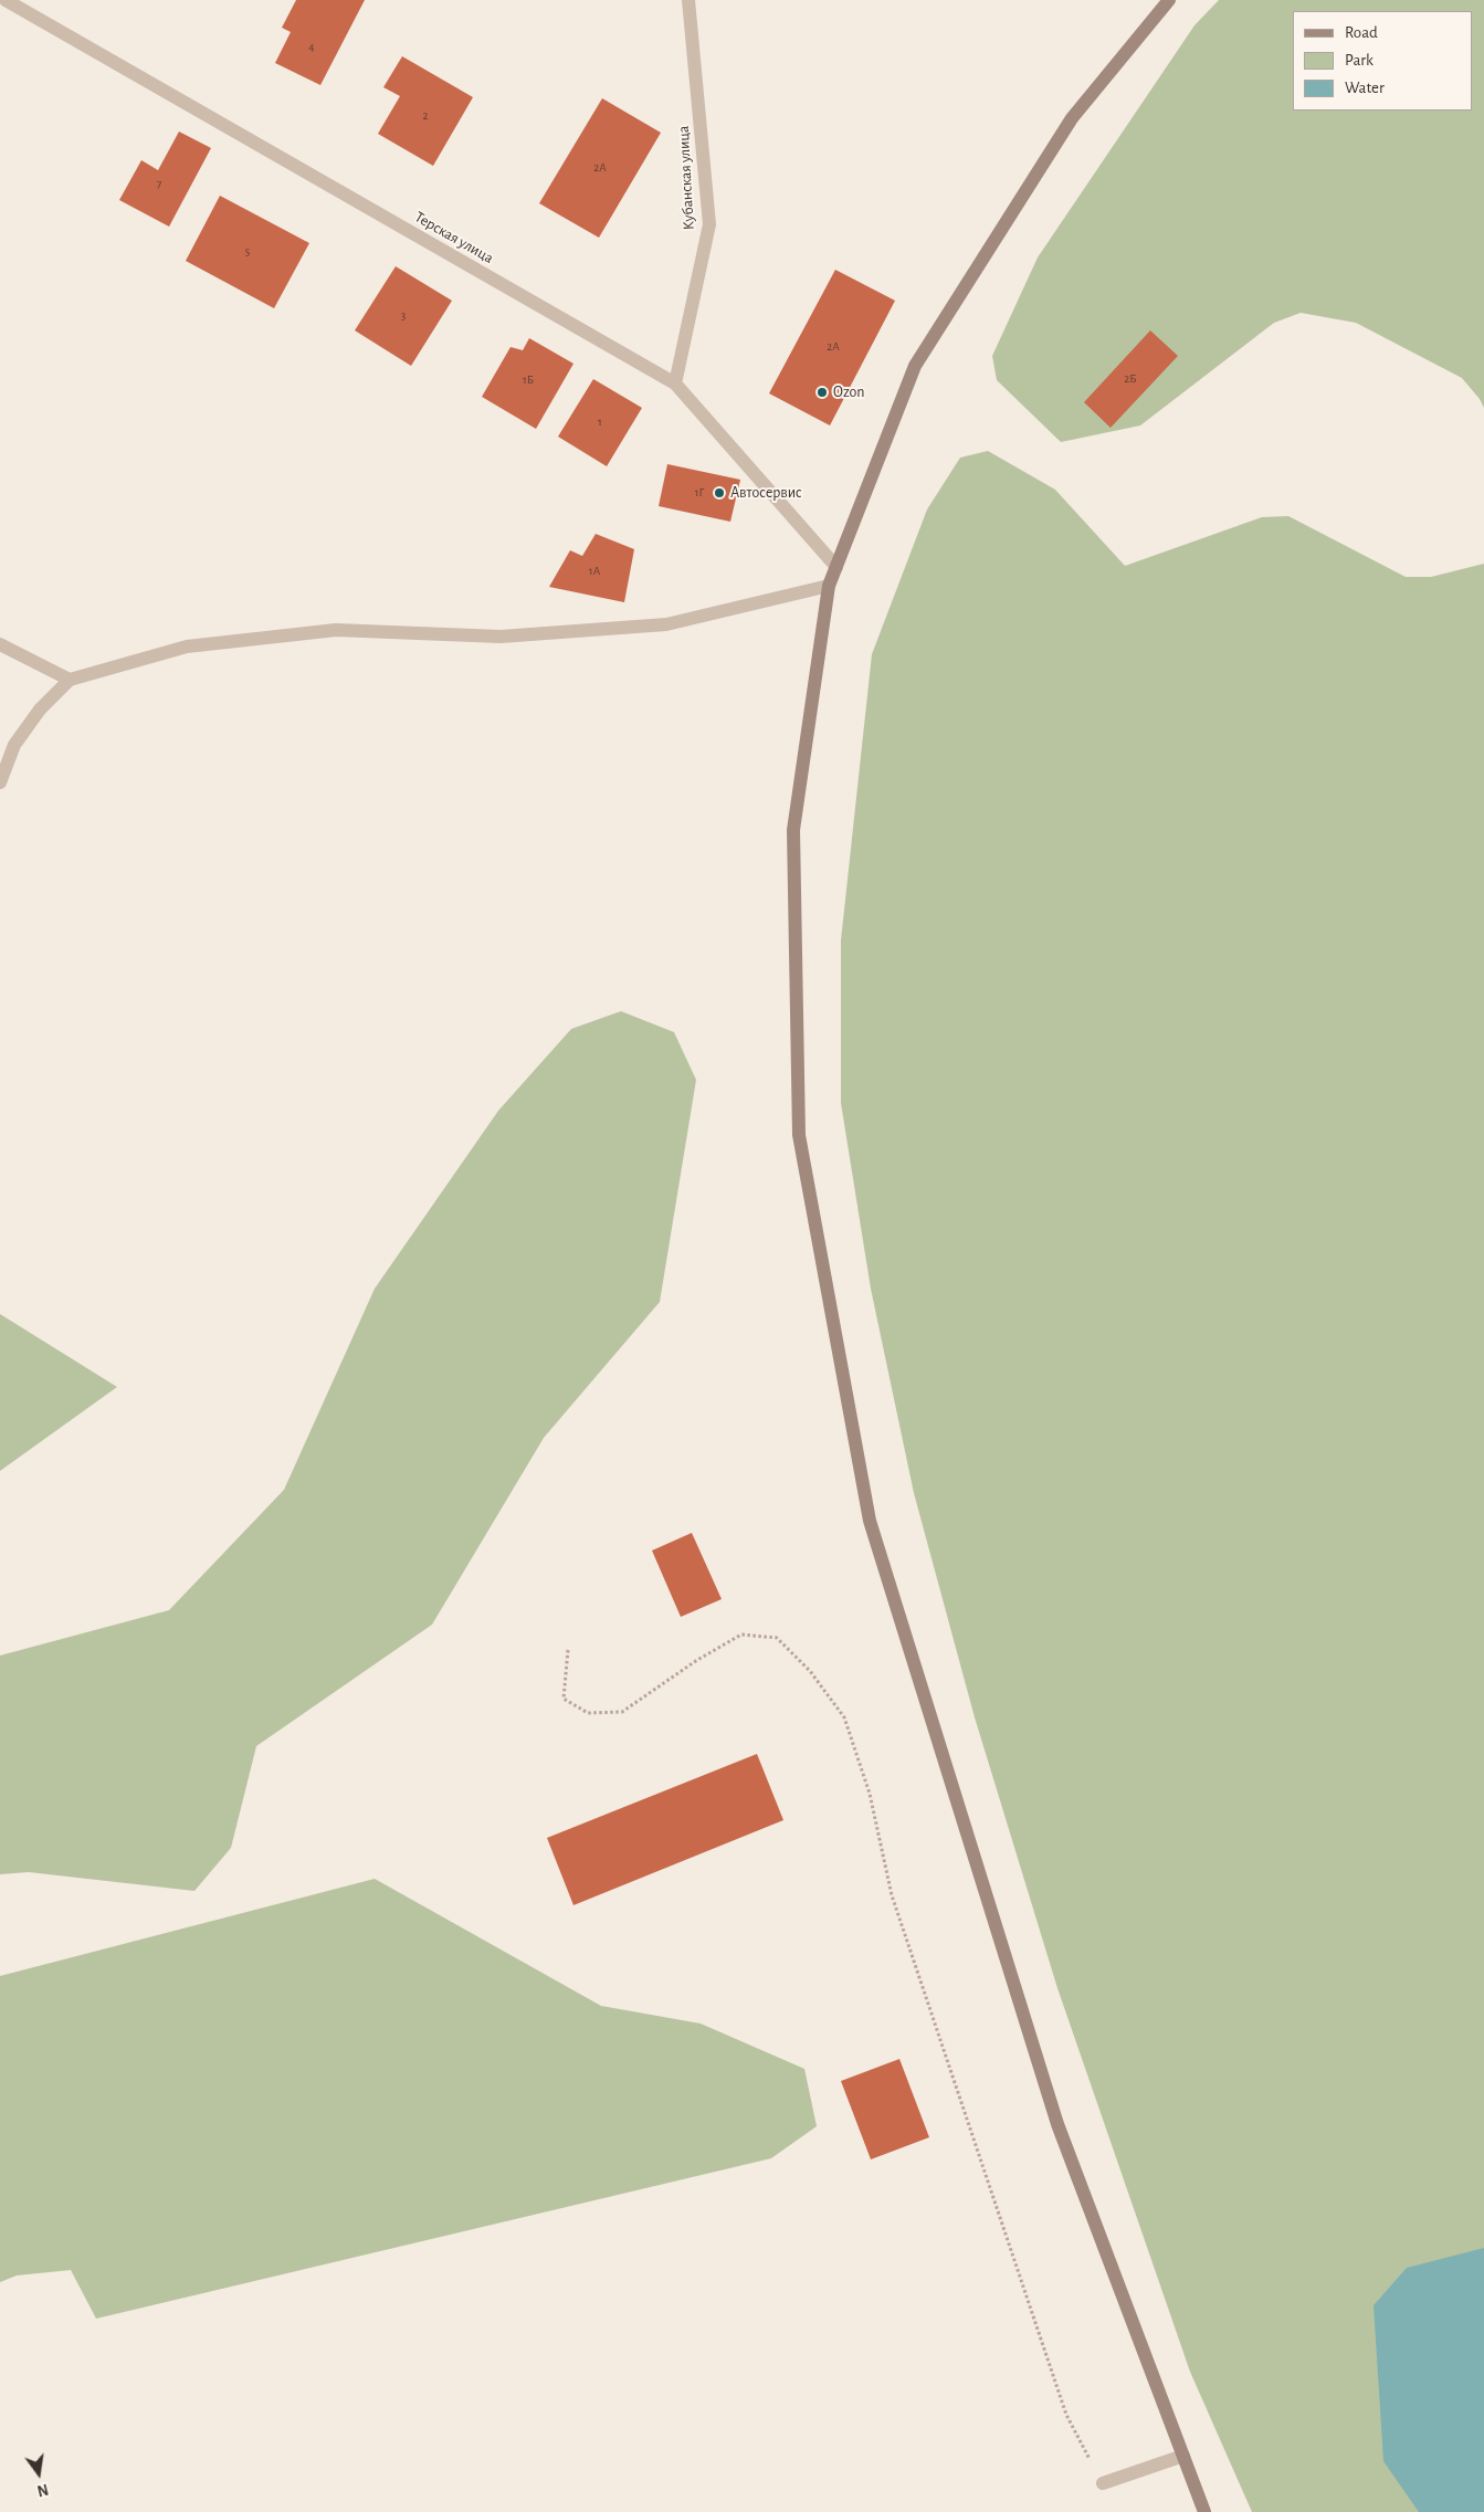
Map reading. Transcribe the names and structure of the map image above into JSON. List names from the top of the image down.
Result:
{
  "streets": {
    "street": ["Кубанская улица", "Терская улица"]
  },
  "crossings": [
    ["Кубанская улица", "Терская улица"]
  ],
  "places": ["Ozon", "Автосервис"],
  "house_numbers": [
    "4",
    "2",
    "2А",
    "7",
    "5",
    "3",
    "2А",
    "2Б",
    "1Б",
    "1",
    "1Г",
    "1А"
  ],
  "legend": ["Road", "Park", "Water"],
  "north": "bottom"
}
